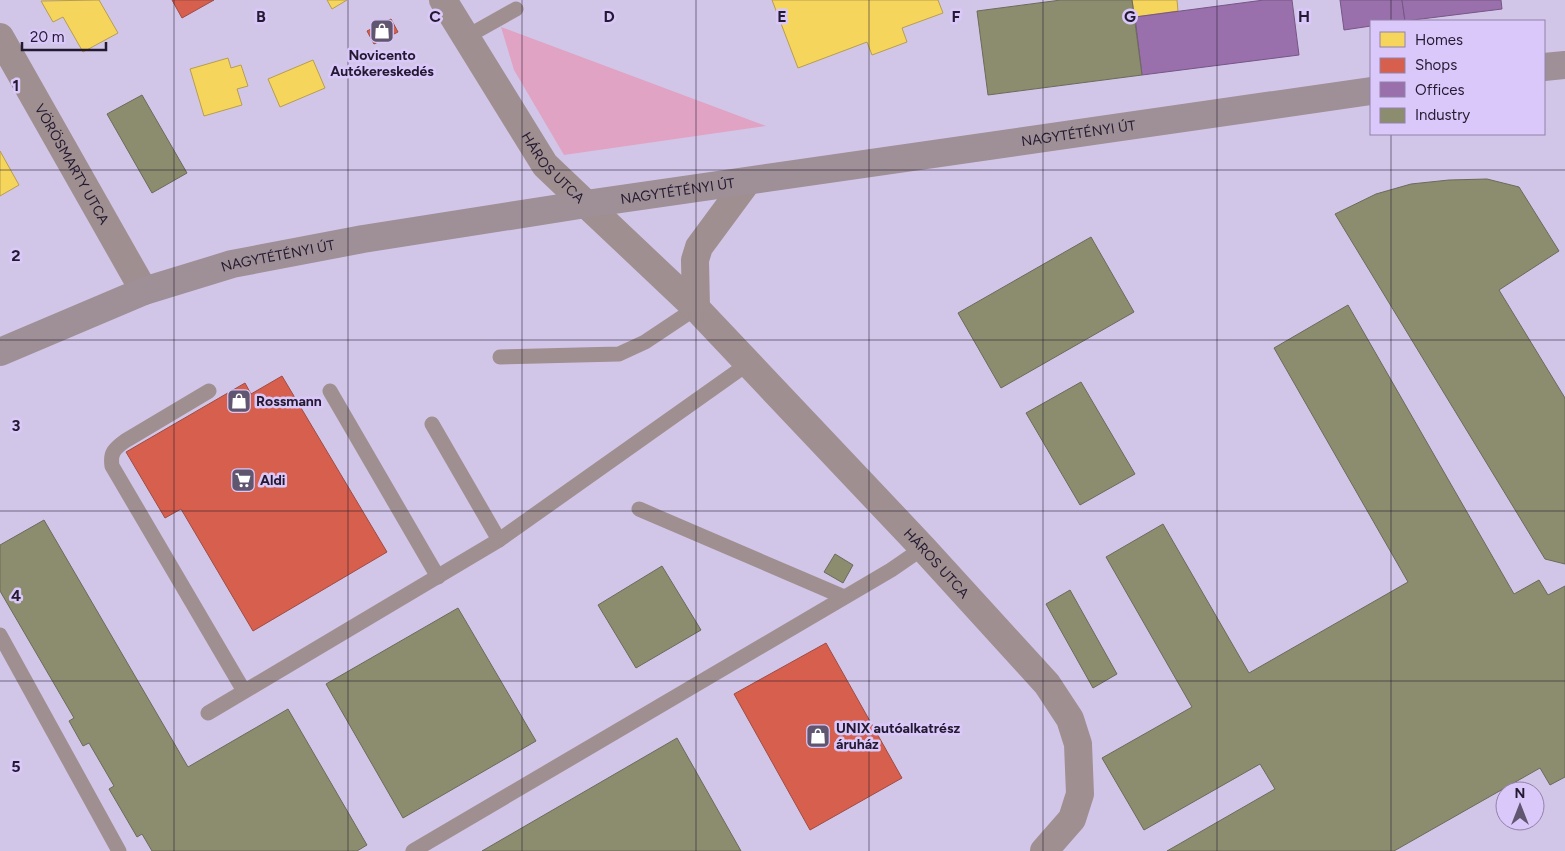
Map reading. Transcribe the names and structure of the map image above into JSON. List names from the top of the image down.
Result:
{
  "streets": {
    "main road": ["NAGYTÉTÉNYI ÚT"],
    "street": ["VÖRÖSMARTY UTCA", "HÁROS UTCA"]
  },
  "crossings": [
    ["NAGYTÉTÉNYI ÚT", "VÖRÖSMARTY UTCA"],
    ["NAGYTÉTÉNYI ÚT", "HÁROS UTCA"]
  ],
  "places": {
    "shop": ["Novicento Autókereskedés", "Rossmann", "UNIX autóalkatrész áruház"],
    "supermarket": ["Aldi"]
  },
  "legend": [
    "Homes",
    "Shops",
    "Offices",
    "Industry"
  ],
  "scale_bar": "20 m",
  "north": "top",
  "grid": {
    "columns": [
      "B",
      "C",
      "D",
      "E",
      "F",
      "G",
      "H"
    ],
    "rows": [
      "1",
      "2",
      "3",
      "4",
      "5"
    ]
  }
}
